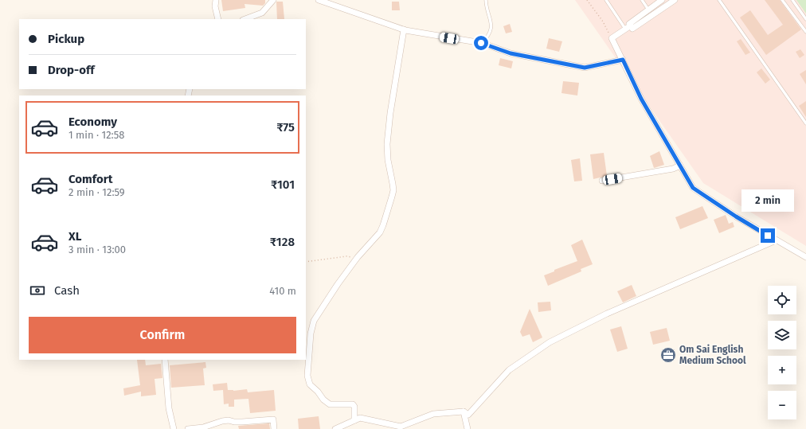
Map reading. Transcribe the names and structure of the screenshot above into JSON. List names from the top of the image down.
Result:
{
  "places": {
    "office": ["Om Sai English Medium School"]
  },
  "page": {
    "banner": ["Pickup", "Drop-off"],
    "list": [
      {
        "name": "Economy",
        "note": "1 min · 12:58",
        "value": "₹75"
      },
      {
        "name": "Comfort",
        "note": "2 min · 12:59",
        "value": "₹101"
      },
      {
        "name": "XL",
        "note": "3 min · 13:00",
        "value": "₹128"
      }
    ],
    "bubble": "2 min",
    "pay": ["Cash", "410 m"],
    "map_buttons": ["+", "−"],
    "buttons": "Confirm"
  }
}
